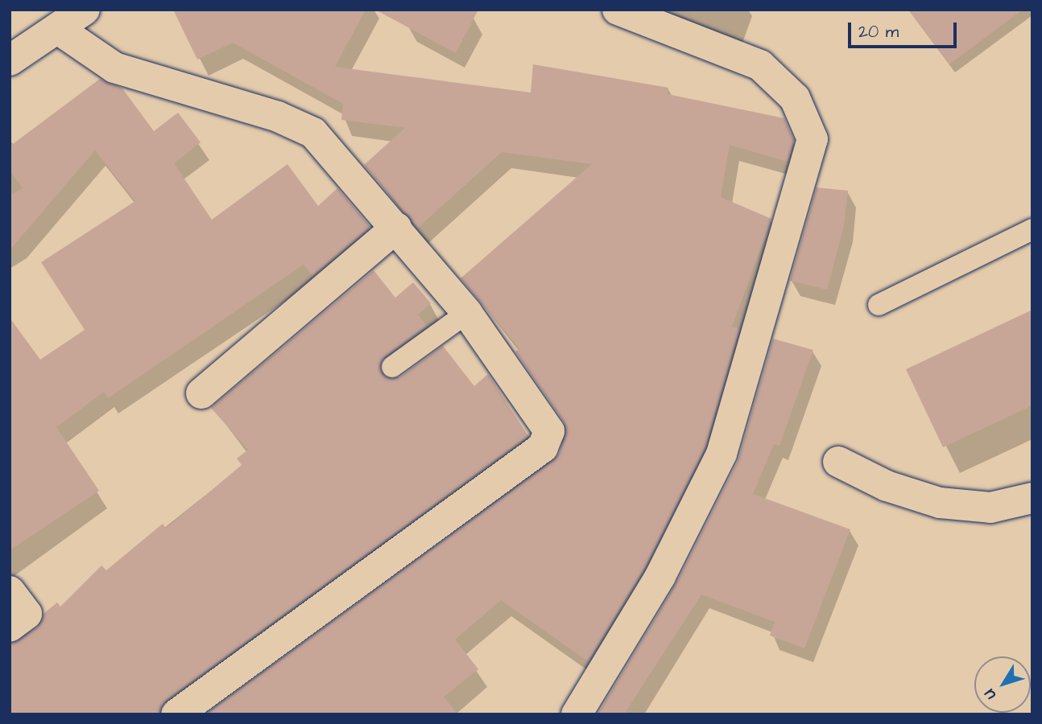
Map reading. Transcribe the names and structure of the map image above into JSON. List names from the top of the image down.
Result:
{
  "scale_bar": "20 m",
  "north": "bottom left"
}
